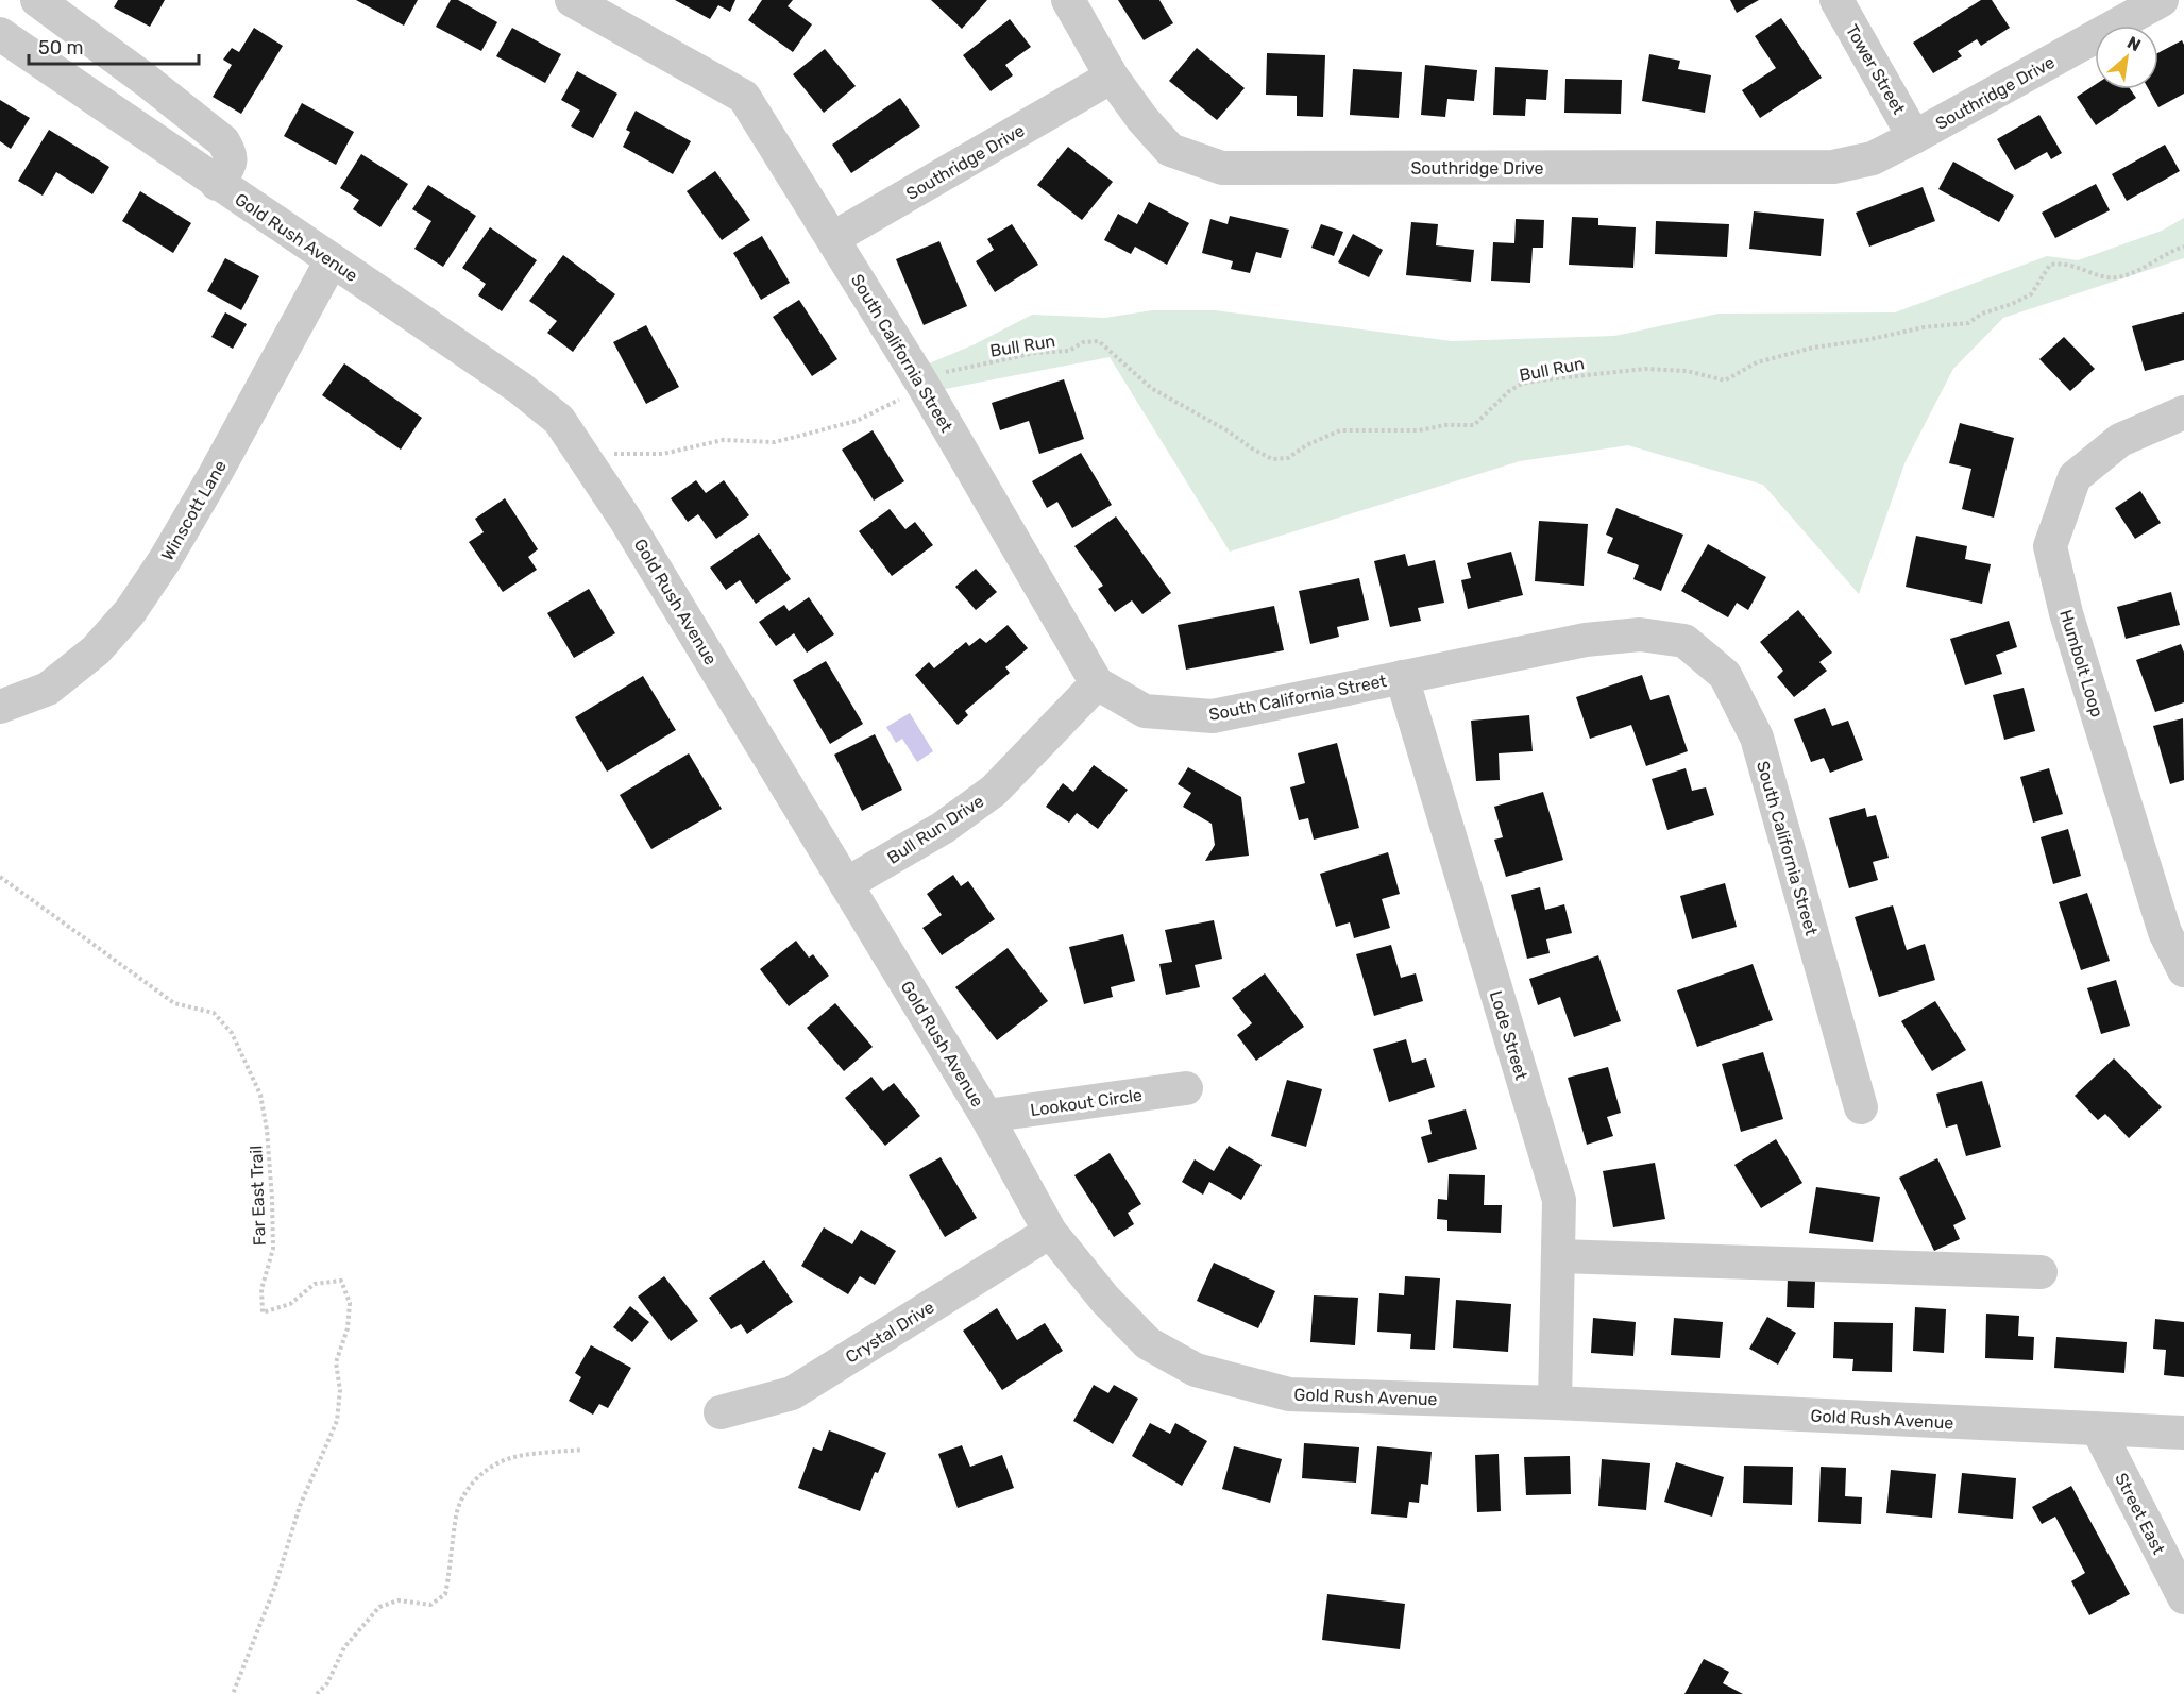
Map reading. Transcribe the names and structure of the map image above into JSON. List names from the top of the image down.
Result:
{
  "streets": {
    "street": [
      "Tower Street",
      "Southridge Drive",
      "Gold Rush Avenue",
      "South California Street",
      "Winscott Lane",
      "Humbolt Loop",
      "Bull Run Drive",
      "Lode Street",
      "Lookout Circle",
      "Crystal Drive",
      "Street East"
    ],
    "path": ["Bull Run", "Far East Trail"]
  },
  "crossings": [
    ["Tower Street", "Southridge Drive"],
    ["Southridge Drive", "South California Street"],
    ["Gold Rush Avenue", "Winscott Lane"],
    ["Gold Rush Avenue", "Bull Run Drive"],
    ["Gold Rush Avenue", "Lode Street"],
    ["Gold Rush Avenue", "Lookout Circle"],
    ["Gold Rush Avenue", "Crystal Drive"],
    ["Gold Rush Avenue", "Street East"],
    ["South California Street", "Bull Run Drive"],
    ["South California Street", "Lode Street"]
  ],
  "scale_bar": "50 m",
  "north": "top right"
}
